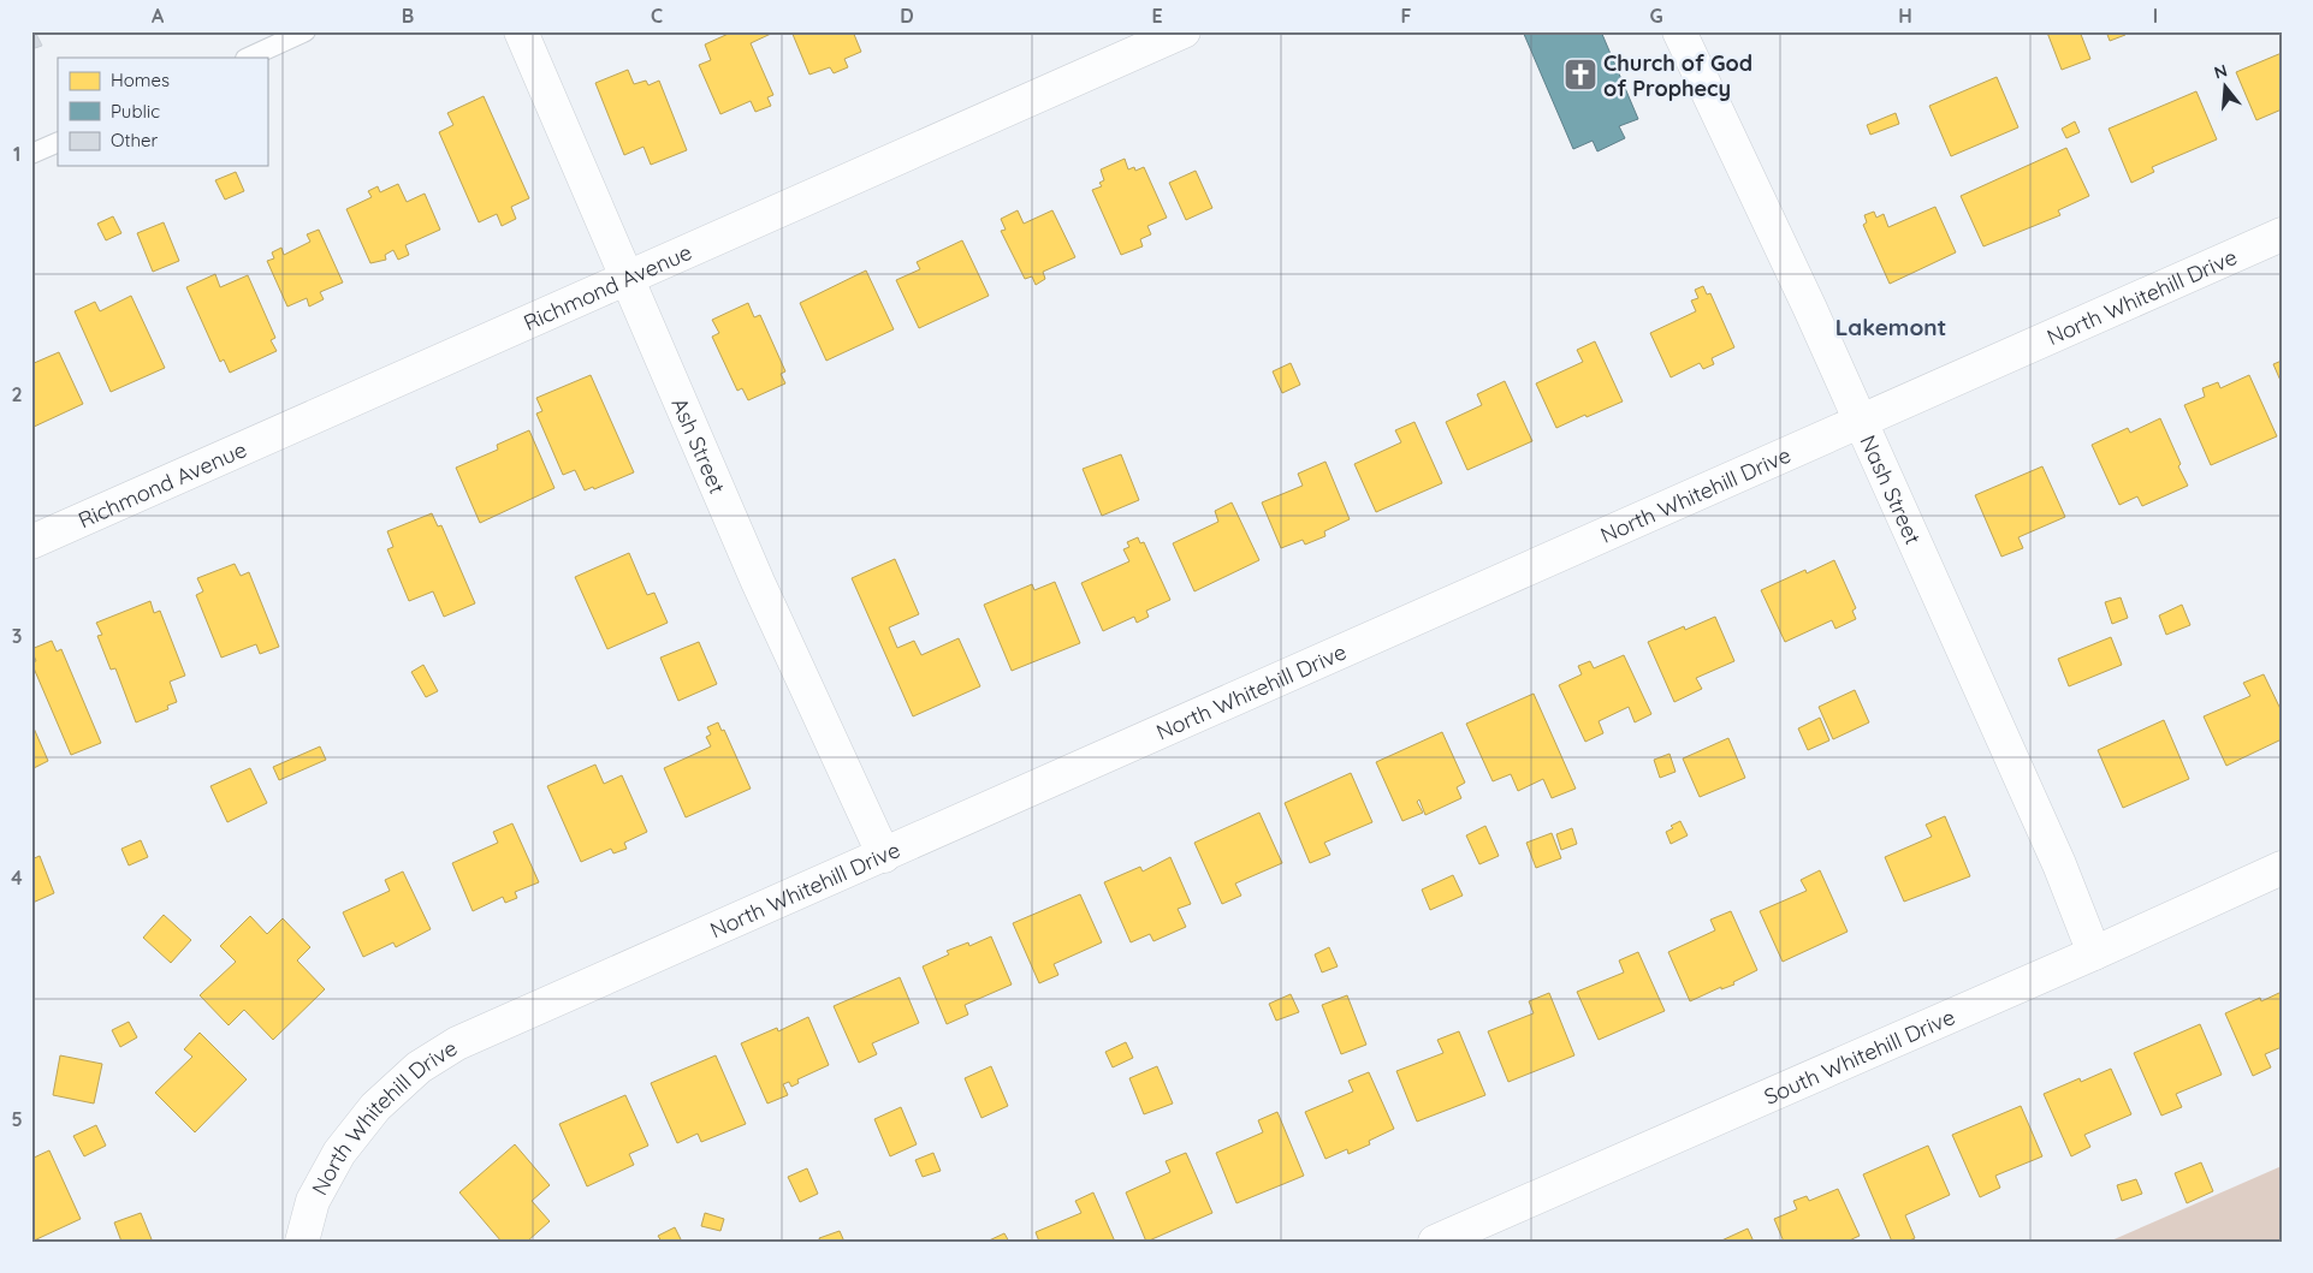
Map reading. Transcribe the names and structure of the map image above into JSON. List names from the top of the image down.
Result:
{
  "streets": {
    "street": [
      "Richmond Avenue",
      "North Whitehill Drive",
      "Ash Street",
      "Nash Street",
      "South Whitehill Drive"
    ]
  },
  "crossings": [
    ["Richmond Avenue", "Ash Street"],
    ["North Whitehill Drive", "Ash Street"],
    ["North Whitehill Drive", "Nash Street"],
    ["Nash Street", "South Whitehill Drive"]
  ],
  "districts": ["Lakemont"],
  "places": {
    "church": ["Church of God of Prophecy"]
  },
  "legend": ["Homes", "Public", "Other"],
  "north": "top",
  "grid": {
    "columns": [
      "A",
      "B",
      "C",
      "D",
      "E",
      "F",
      "G",
      "H",
      "I"
    ],
    "rows": [
      "1",
      "2",
      "3",
      "4",
      "5"
    ]
  }
}
